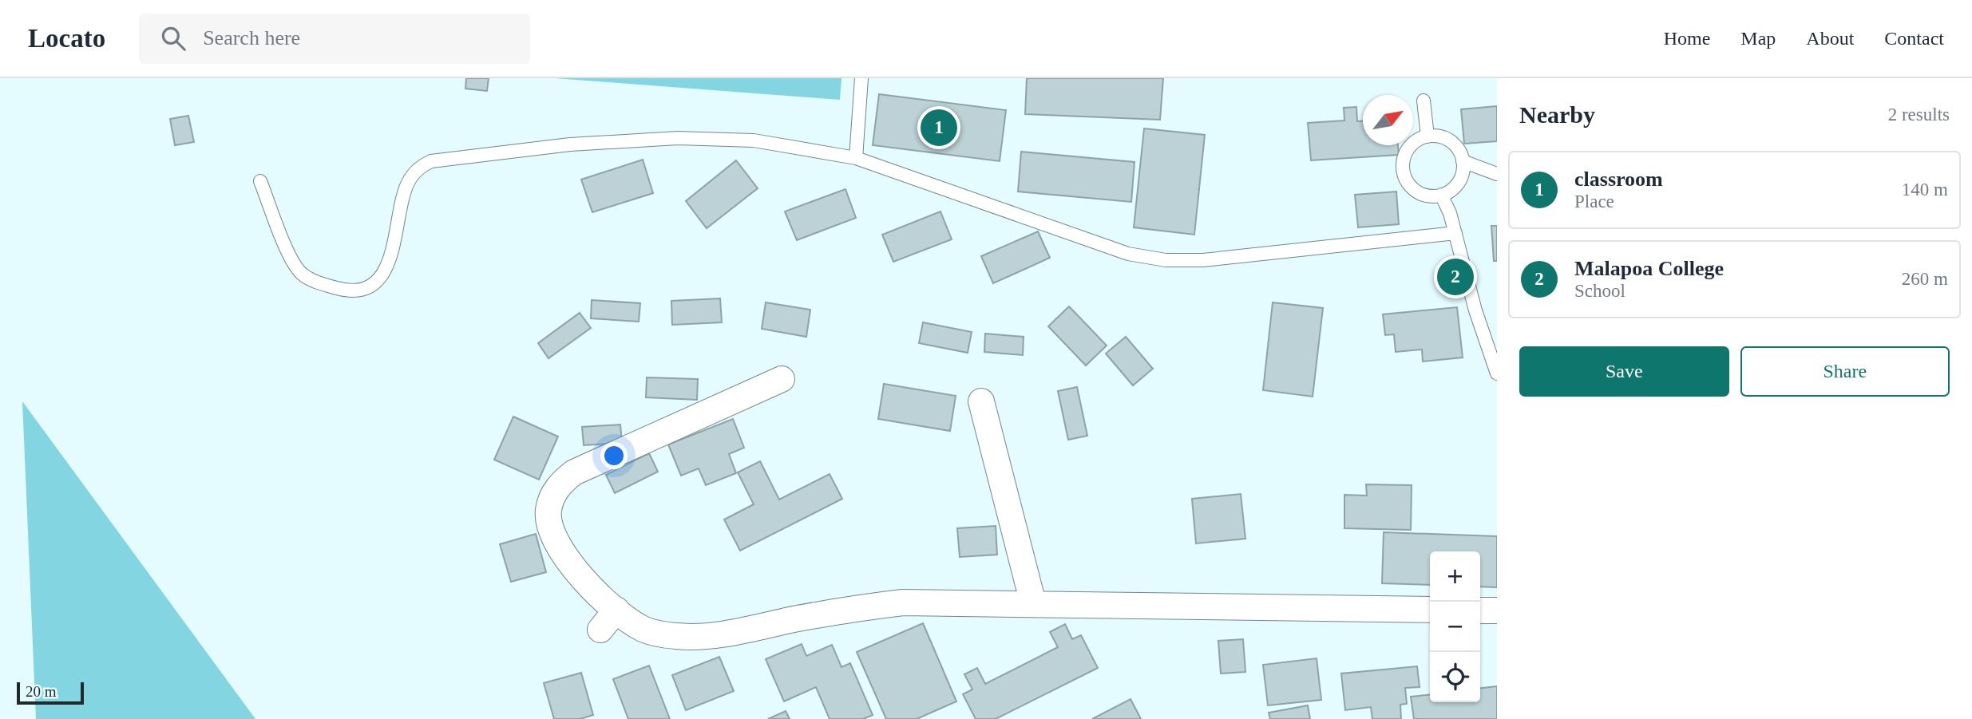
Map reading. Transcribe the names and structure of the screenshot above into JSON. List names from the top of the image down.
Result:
{
  "scale_bar": "20 m",
  "north": "top right",
  "page": {
    "header": "Locato",
    "search": "Search here",
    "nav": [
      "Home",
      "Map",
      "About",
      "Contact"
    ],
    "heading": ["Nearby", "2 results"],
    "pins": ["1", "2"],
    "list": [
      {
        "mark": "1",
        "name": "classroom",
        "note": "Place",
        "value": "140 m"
      },
      {
        "mark": "2",
        "name": "Malapoa College",
        "note": "School",
        "value": "260 m"
      }
    ],
    "buttons": ["Save", "Share"],
    "map_buttons": ["+", "−"],
    "scale": "20 m"
  }
}
